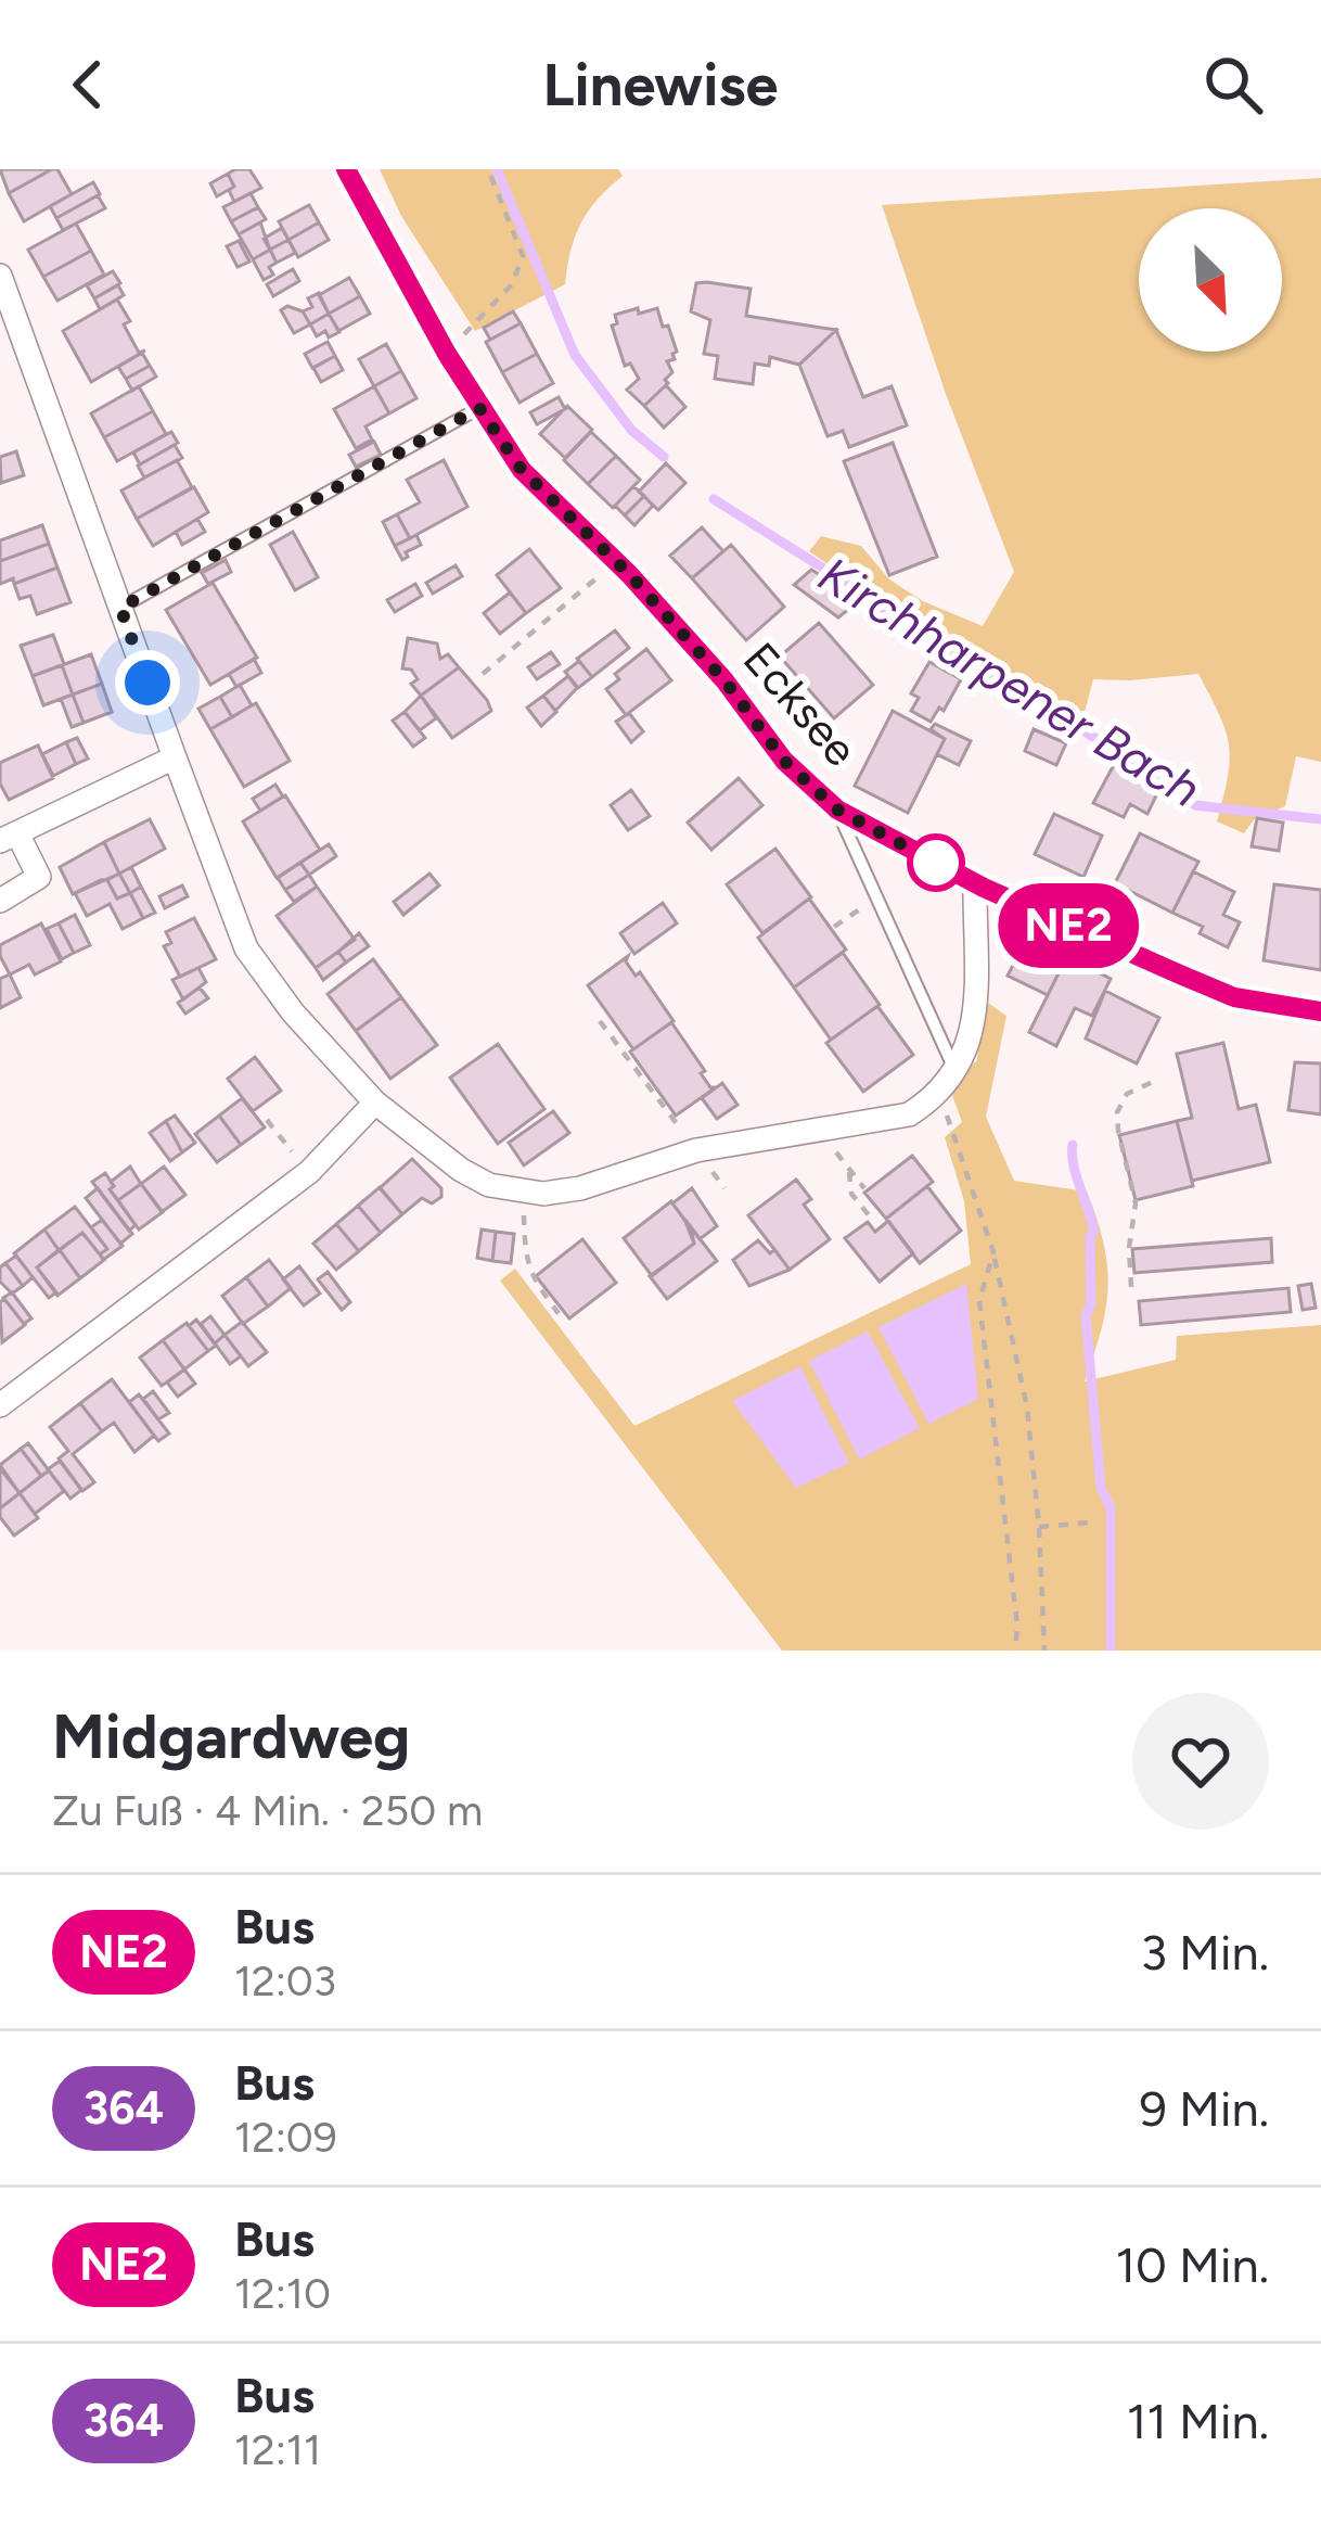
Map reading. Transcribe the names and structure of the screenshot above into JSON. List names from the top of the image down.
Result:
{
  "streets": {
    "street": ["Ecksee"]
  },
  "water": ["Kirchharpener Bach"],
  "lines": ["bus line NE2"],
  "north": "bottom right",
  "page": {
    "header": "Linewise",
    "on_map": "NE2",
    "heading": ["Midgardweg", "Zu Fuß · 4 Min. · 250 m"],
    "list": [
      {
        "mark": "NE2",
        "name": "Bus",
        "note": "12:03",
        "value": "3 Min."
      },
      {
        "mark": "364",
        "name": "Bus",
        "note": "12:09",
        "value": "9 Min."
      },
      {
        "mark": "NE2",
        "name": "Bus",
        "note": "12:10",
        "value": "10 Min."
      },
      {
        "mark": "364",
        "name": "Bus",
        "note": "12:11",
        "value": "11 Min."
      }
    ]
  }
}
